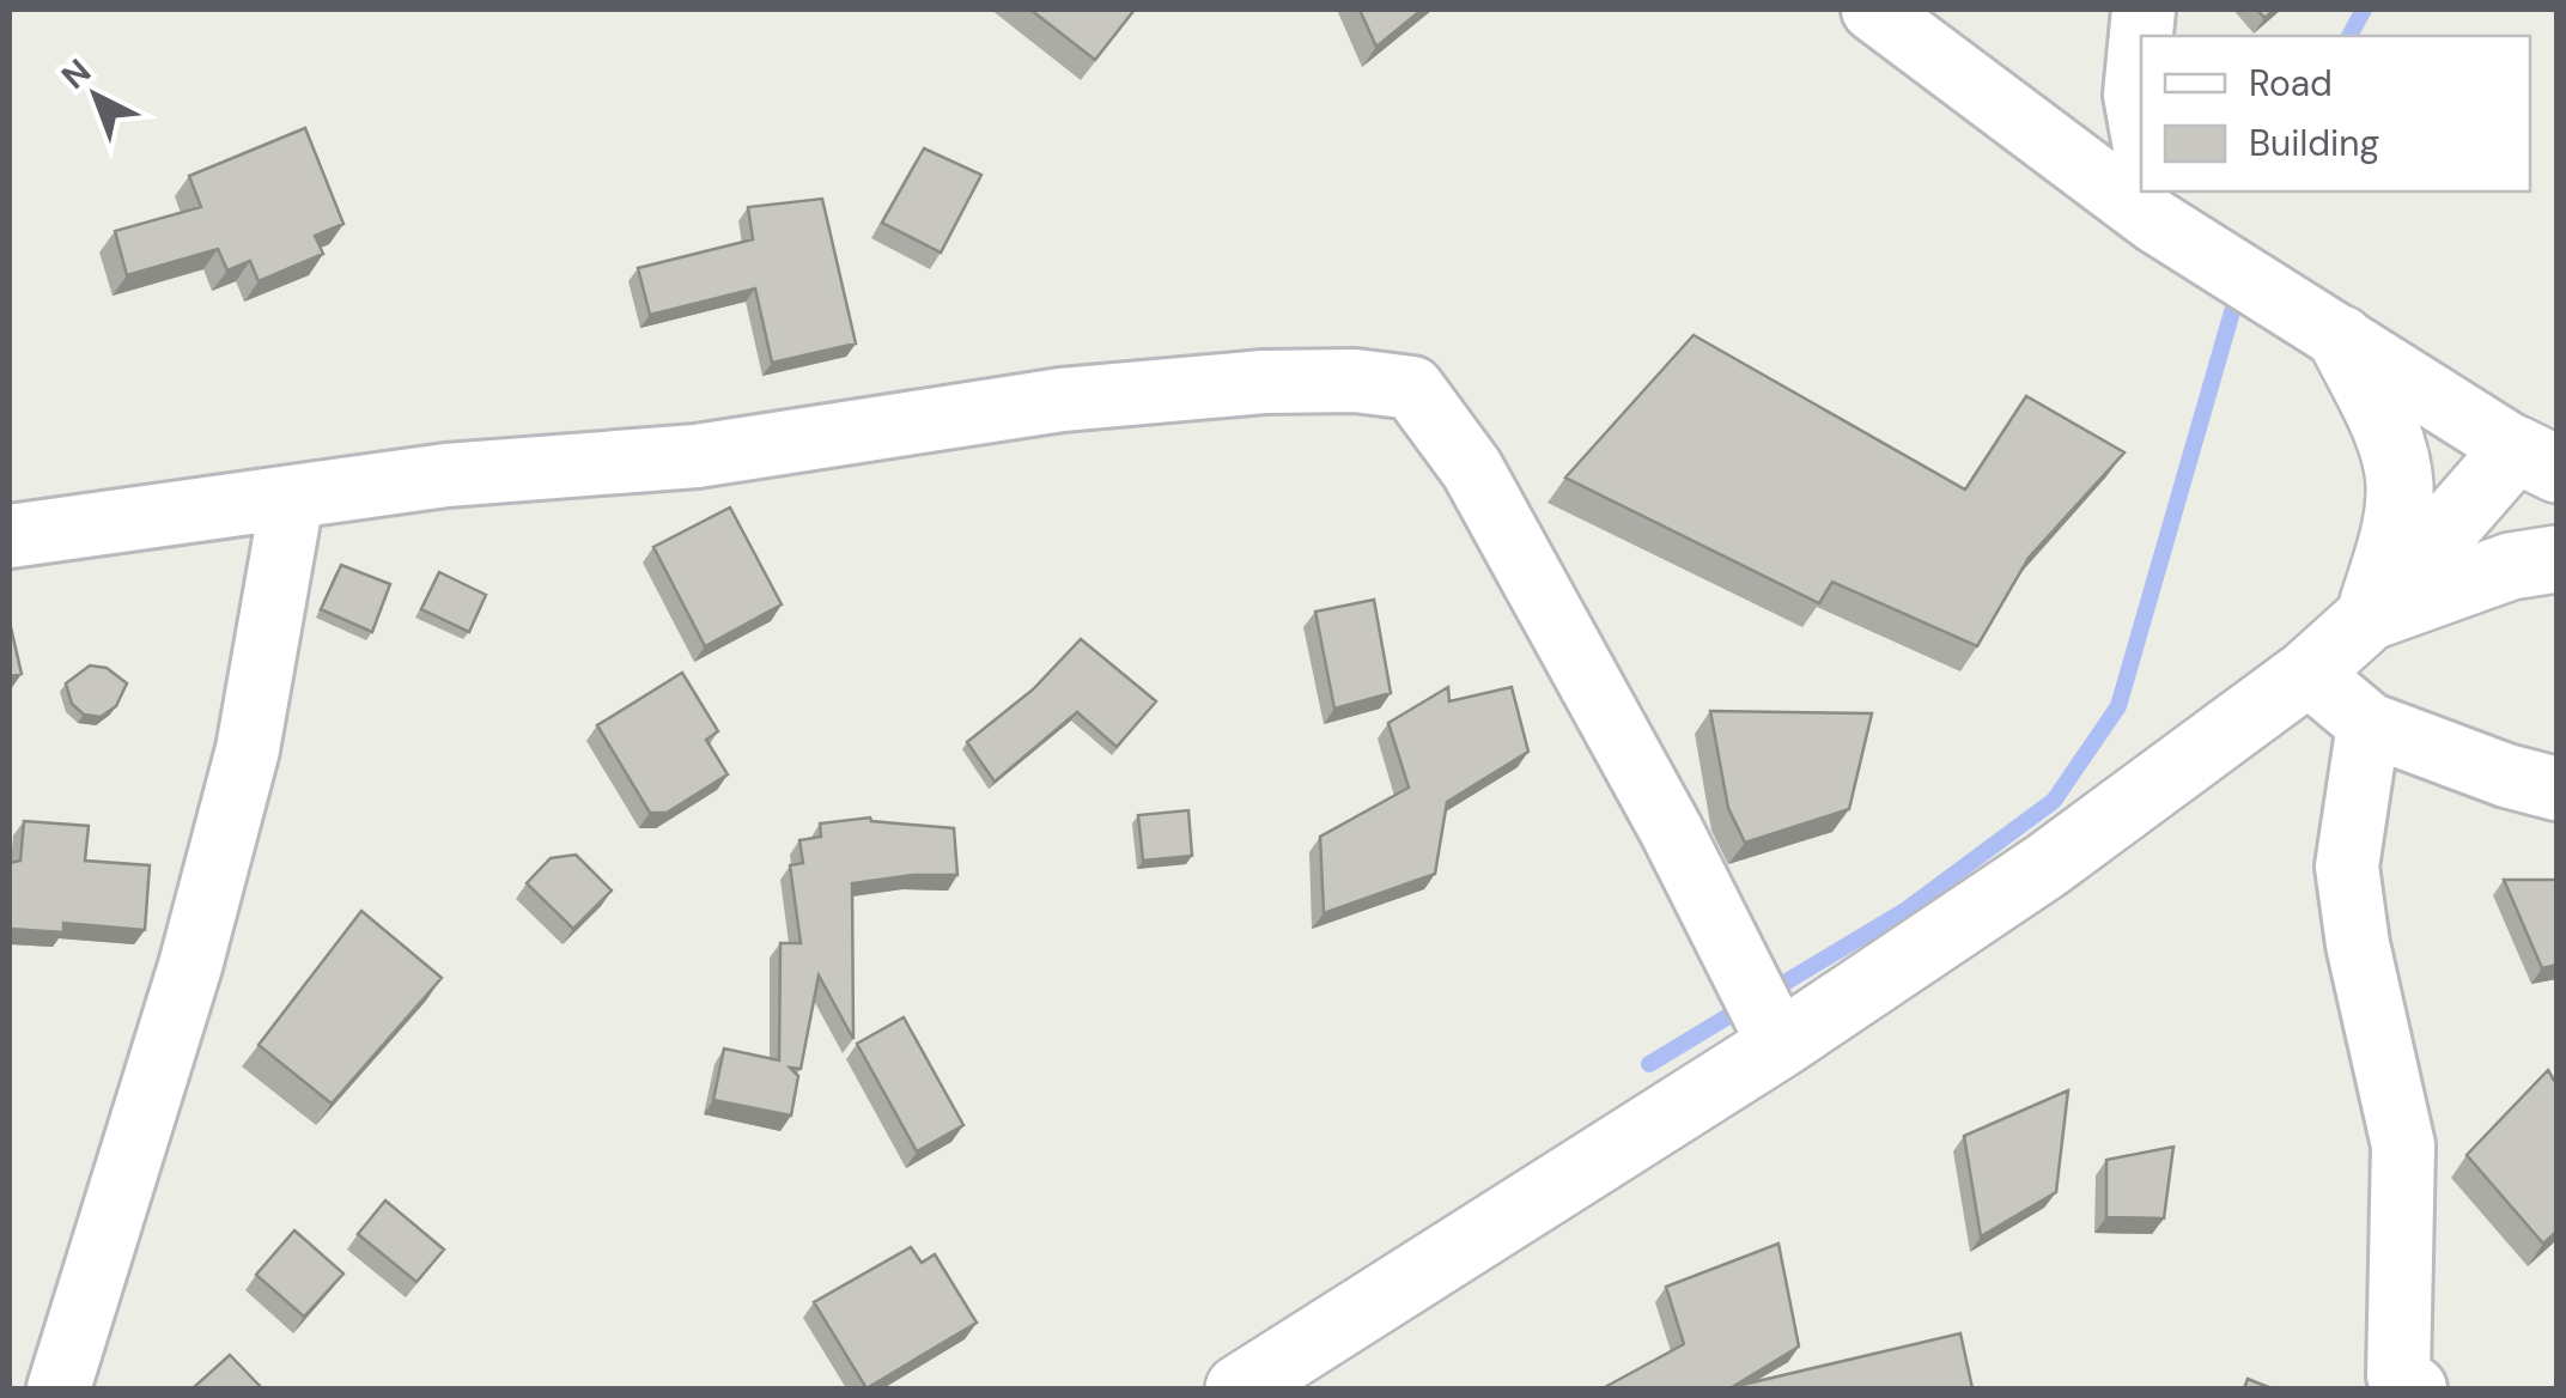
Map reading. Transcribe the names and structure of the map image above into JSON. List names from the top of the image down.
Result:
{
  "legend": ["Road", "Building"],
  "north": "top left"
}
